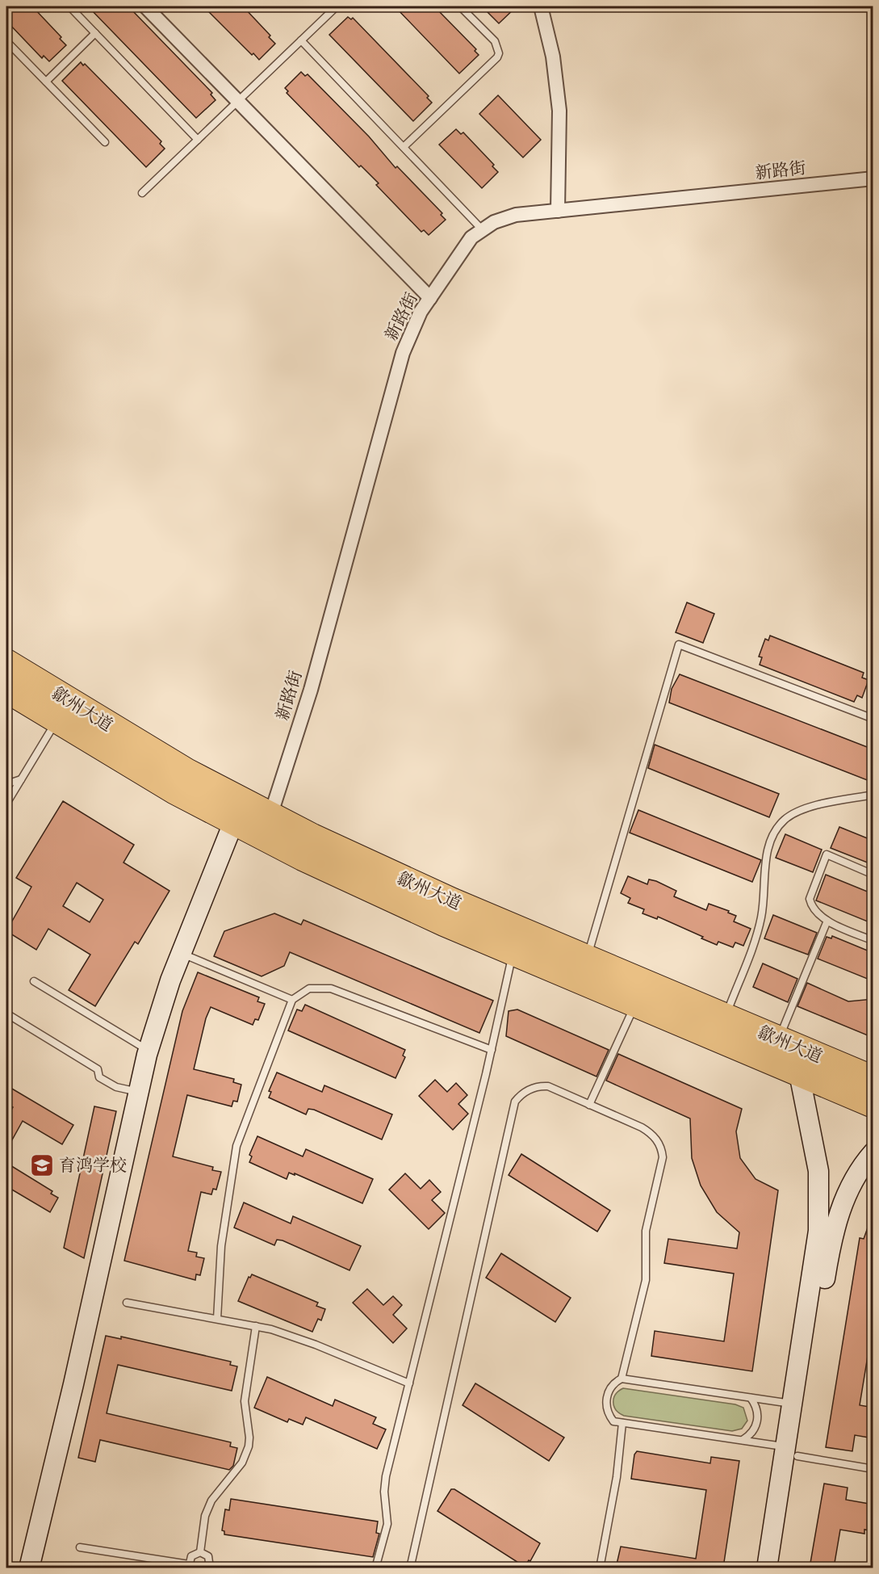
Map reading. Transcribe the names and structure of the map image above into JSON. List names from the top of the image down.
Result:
{
  "streets": {
    "highway": ["歙州大道"],
    "street": ["新路街"]
  },
  "crossings": [
    ["新路街", "歙州大道"]
  ],
  "places": {
    "school or university": ["育鸿学校"]
  }
}
